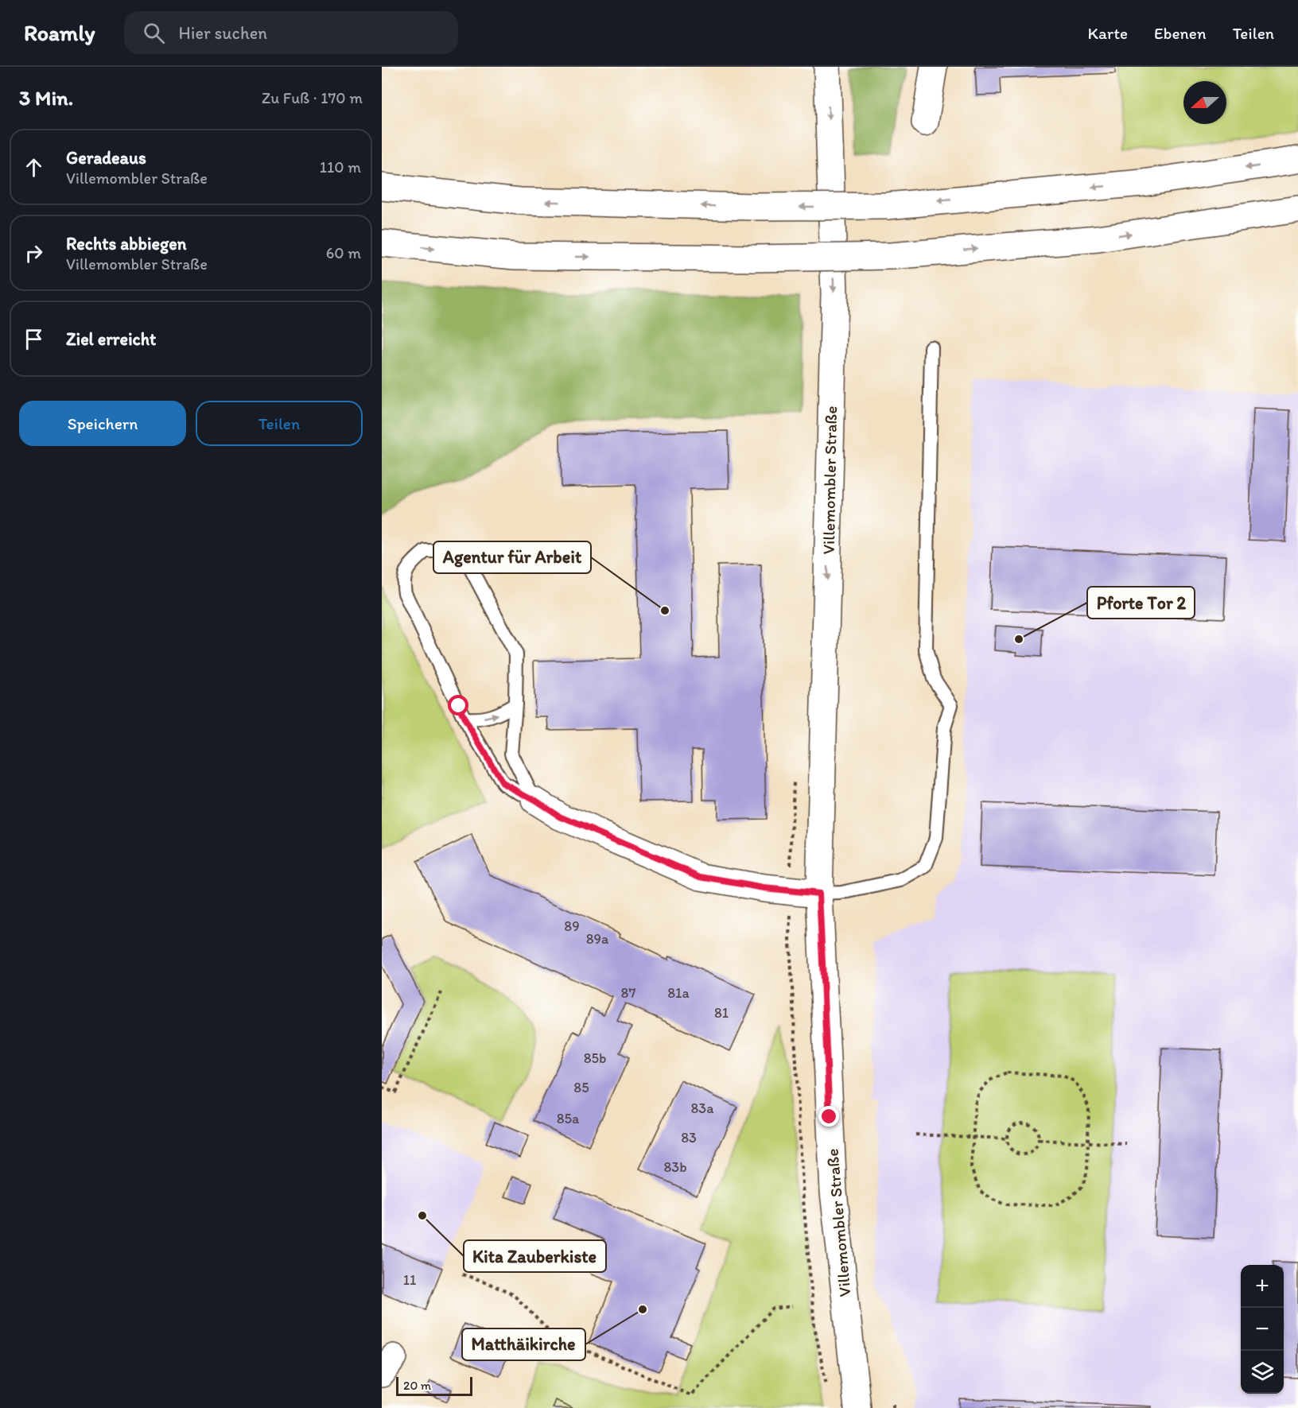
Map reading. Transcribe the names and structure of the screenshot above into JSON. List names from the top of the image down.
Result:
{
  "streets": {
    "main road": ["Villemombler Straße"]
  },
  "one_way": ["Villemombler Straße"],
  "places": [
    "Agentur für Arbeit",
    "Pforte Tor 2",
    "Kita Zauberkiste",
    "Matthäikirche"
  ],
  "house_numbers": [
    "89",
    "89a",
    "87",
    "81a",
    "81",
    "85b",
    "85",
    "83a",
    "85a",
    "83",
    "83b",
    "11"
  ],
  "scale_bar": "20 m",
  "north": "left",
  "page": {
    "header": "Roamly",
    "search": "Hier suchen",
    "nav": ["Karte", "Ebenen", "Teilen"],
    "heading": ["3 Min.", "Zu Fuß · 170 m"],
    "list": [
      ["Geradeaus", "Villemombler Straße", "110 m"],
      ["Rechts abbiegen", "Villemombler Straße", "60 m"],
      "Ziel erreicht"
    ],
    "buttons": ["Speichern", "Teilen"],
    "map_buttons": ["+", "−"],
    "scale": "20 m"
  }
}
